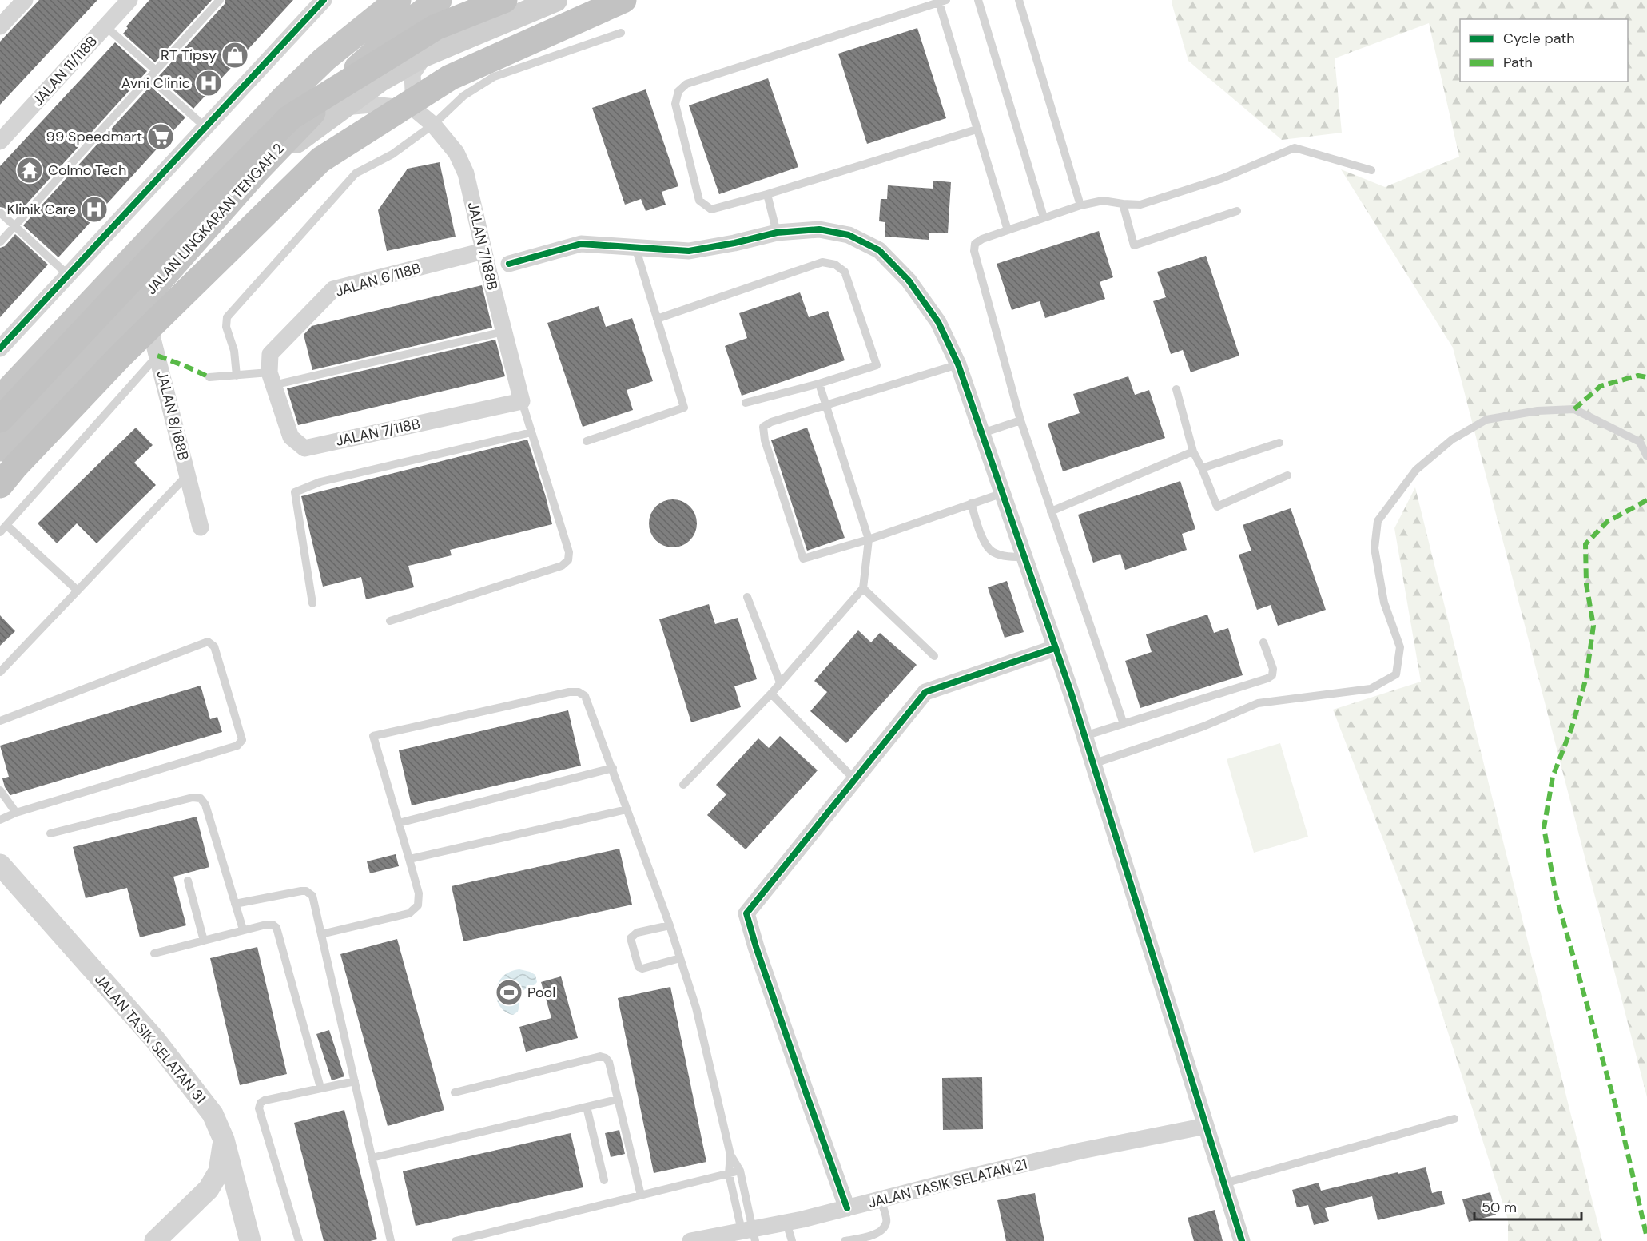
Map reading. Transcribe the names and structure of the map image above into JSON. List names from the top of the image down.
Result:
{
  "streets": {
    "highway": ["JALAN LINGKARAN TENGAH 2"],
    "street": [
      "JALAN 11/118B",
      "JALAN 7/188B",
      "JALAN 6/118B",
      "JALAN 8/188B",
      "JALAN 7/118B",
      "JALAN TASIK SELATAN 31",
      "JALAN TASIK SELATAN 21"
    ]
  },
  "crossings": [
    ["JALAN LINGKARAN TENGAH 2", "JALAN 8/188B"],
    ["JALAN 7/188B", "JALAN 6/118B"],
    ["JALAN 7/188B", "JALAN 7/118B"],
    ["JALAN 6/118B", "JALAN 7/118B"]
  ],
  "places": {
    "shop": ["RT Tipsy"],
    "hospital": ["Avni Clinic", "Klinik Care"],
    "supermarket": ["99 Speedmart"],
    "temple": ["Colmo Tech"],
    "sports": ["Pool"]
  },
  "legend": ["Cycle path", "Path"],
  "scale_bar": "50 m"
}
